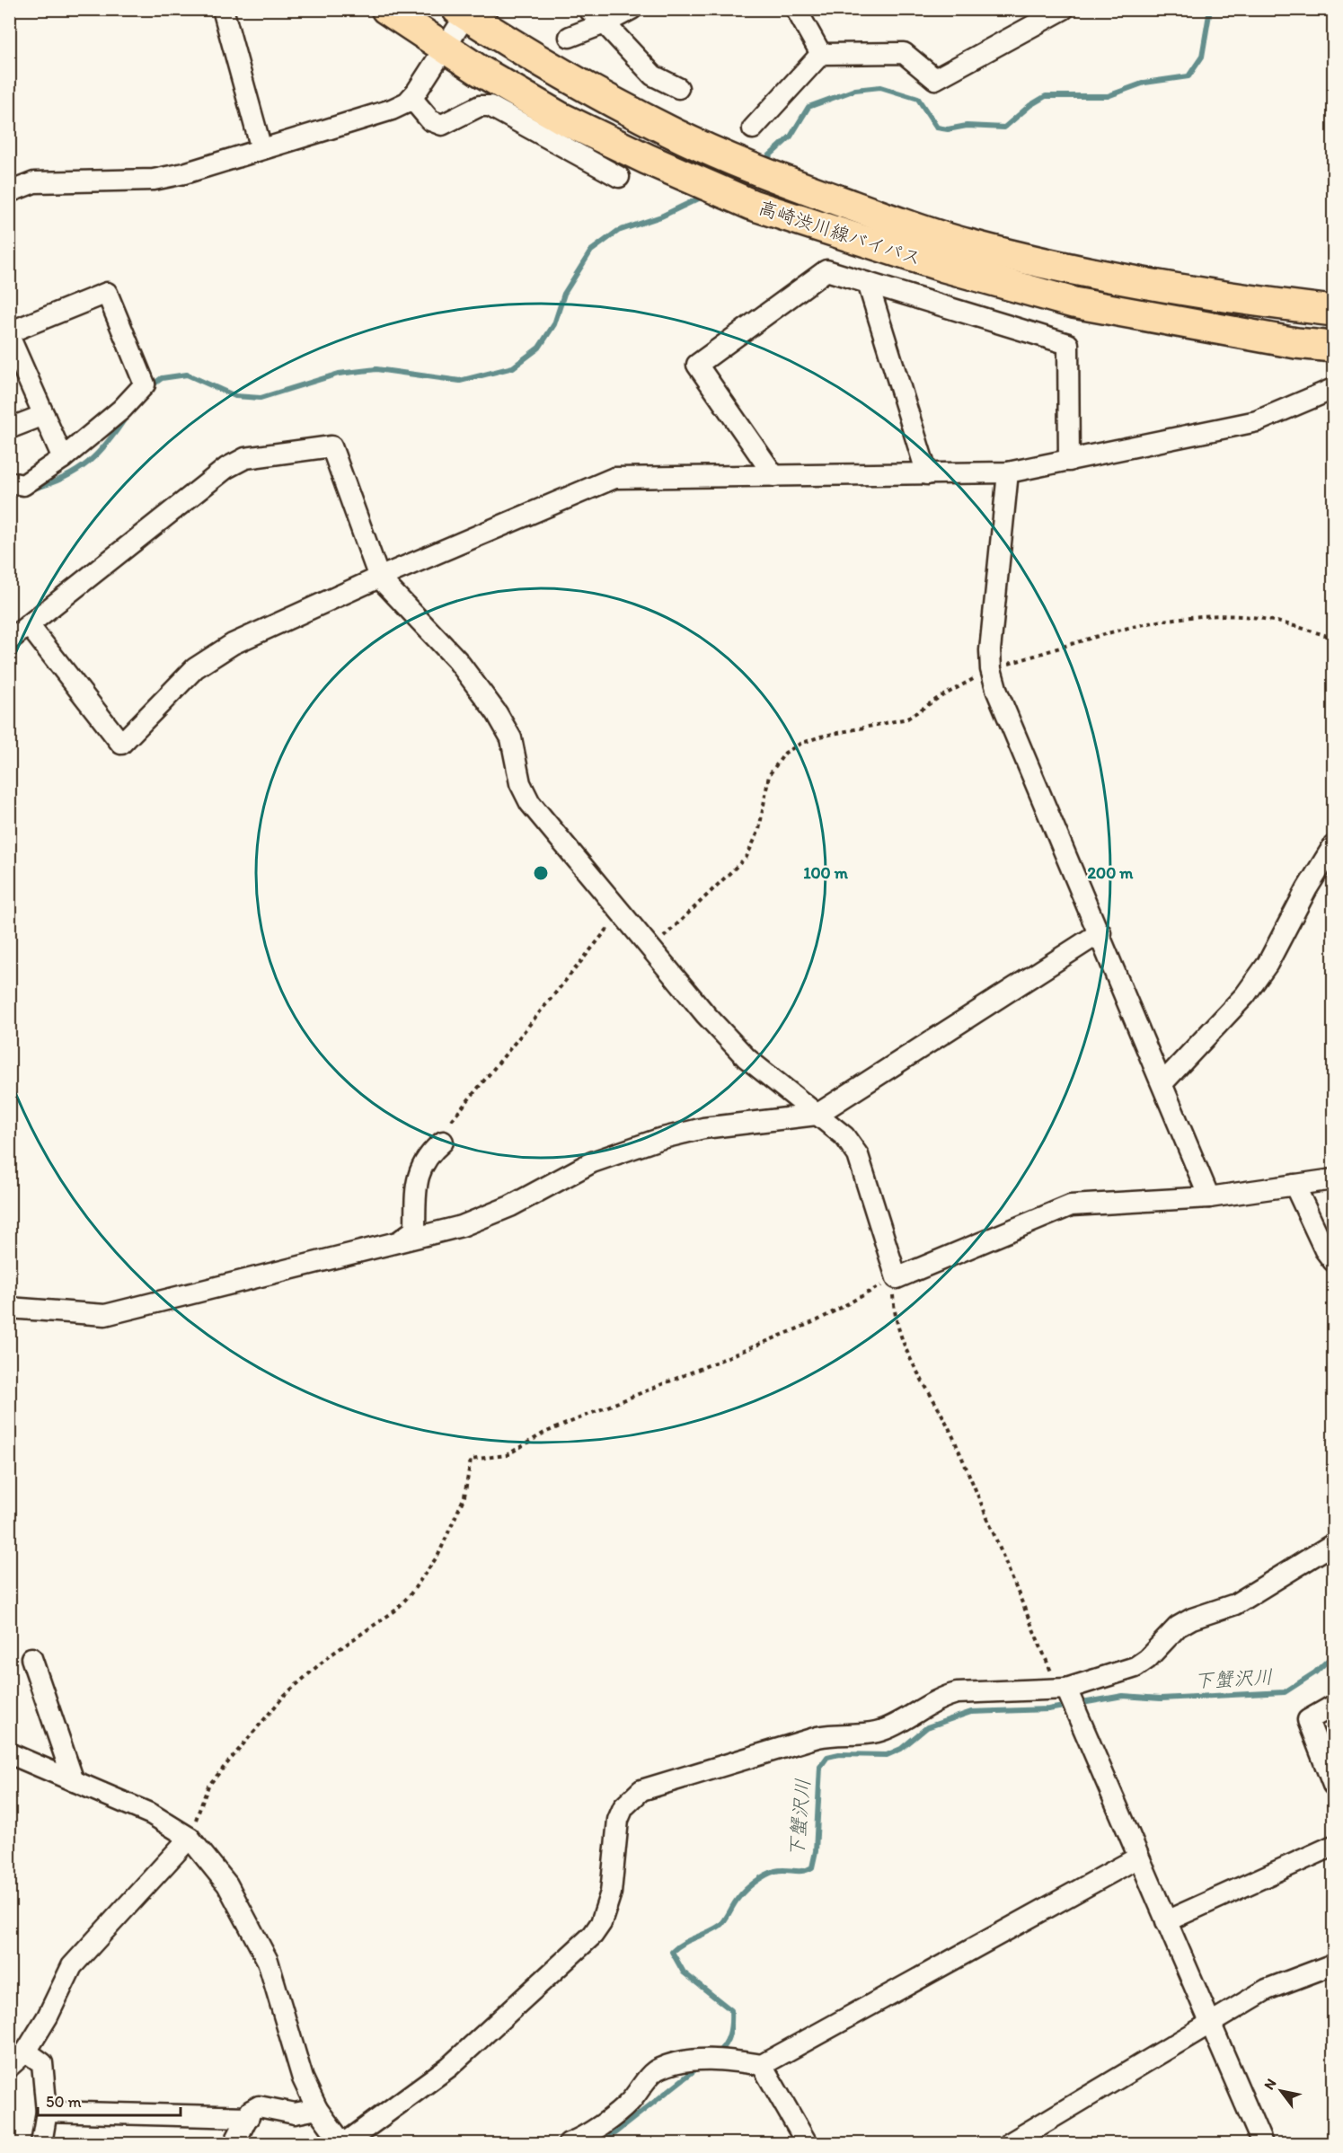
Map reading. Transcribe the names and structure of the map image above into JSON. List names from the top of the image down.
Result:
{
  "streets": {
    "main road": ["高崎渋川線バイパス"]
  },
  "water": ["下蟹沢川"],
  "scale_bar": "50 m",
  "north": "top left",
  "rings": ["100 m", "200 m"]
}
